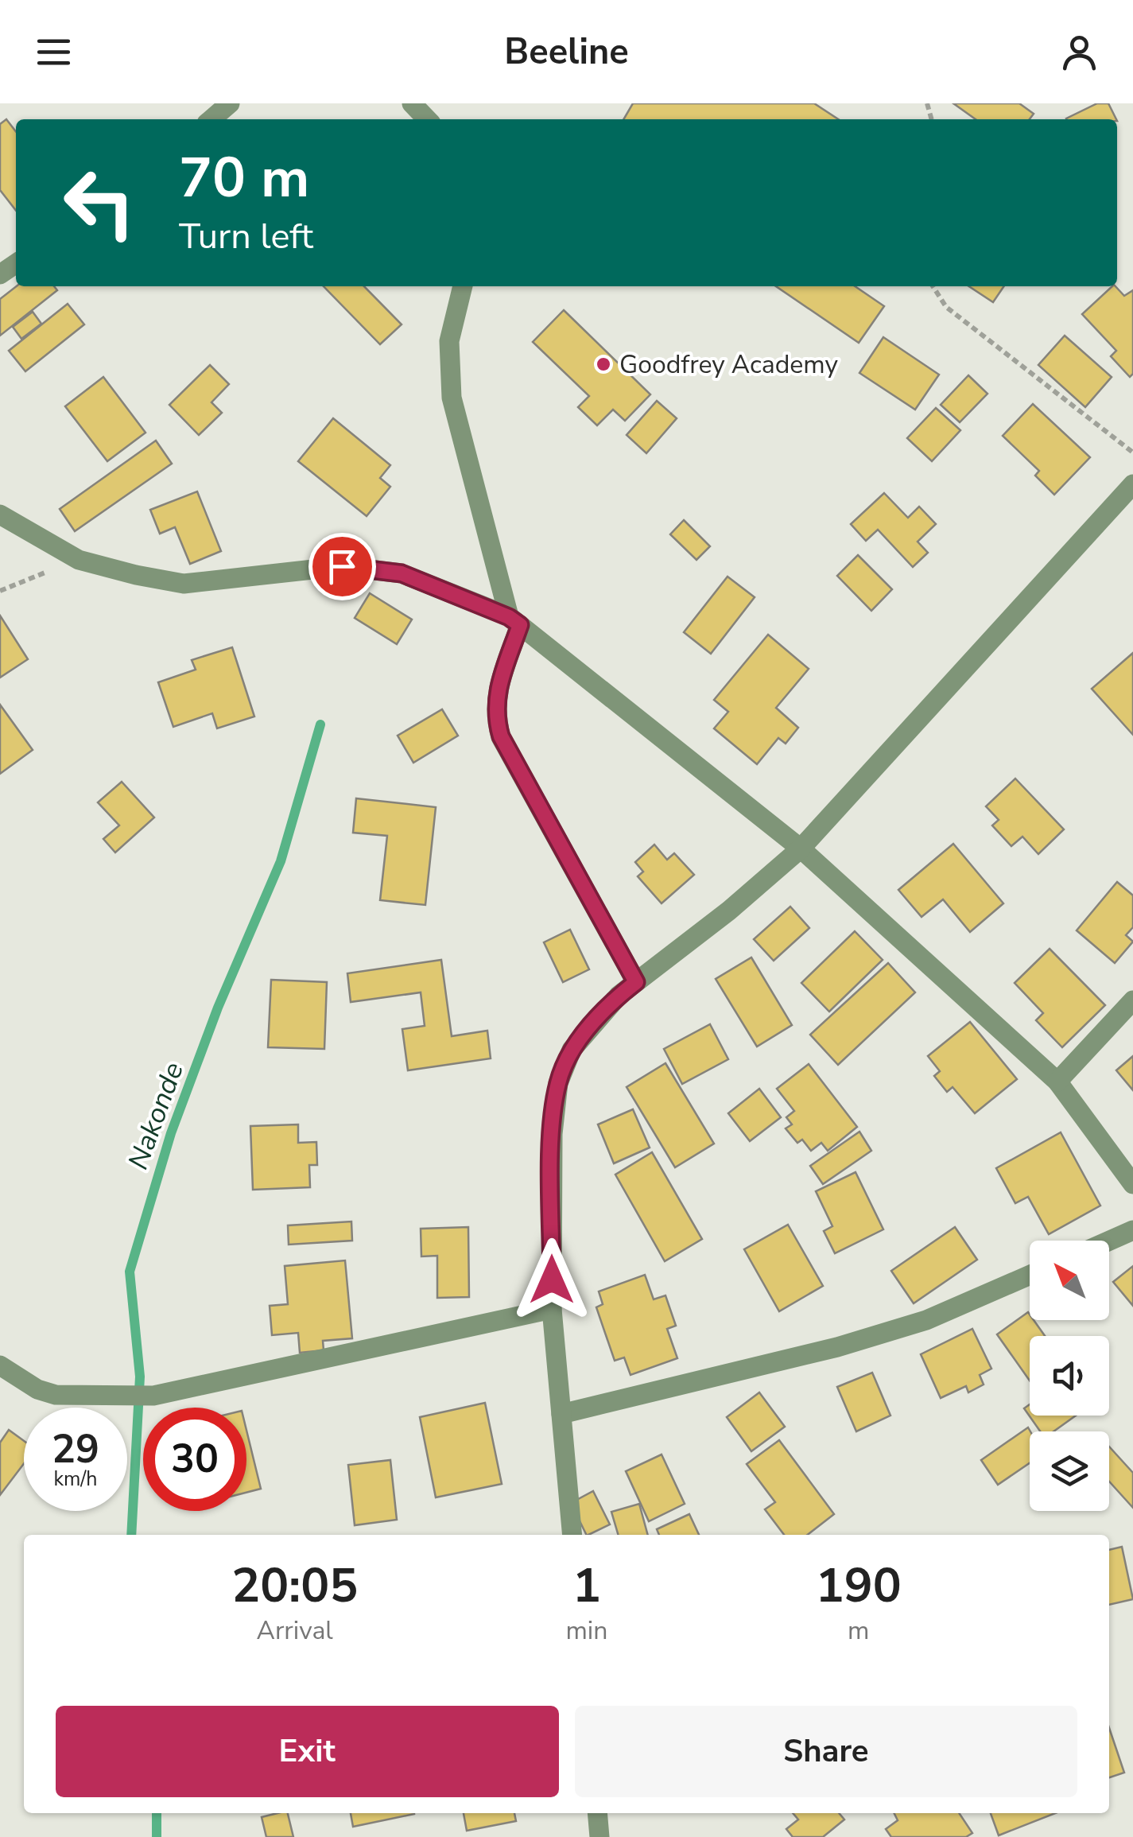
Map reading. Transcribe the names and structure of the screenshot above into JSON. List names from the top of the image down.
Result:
{
  "water": ["Nakonde"],
  "places": ["Goodfrey Academy"],
  "north": "top left",
  "page": {
    "header": "Beeline",
    "turn": ["70 m", "Turn left"],
    "speed": "29 km/h",
    "limit": "30",
    "eta": [
      "20:05",
      "Arrival",
      "1",
      "min",
      "190",
      "m"
    ],
    "buttons": ["Exit", "Share"]
  }
}
